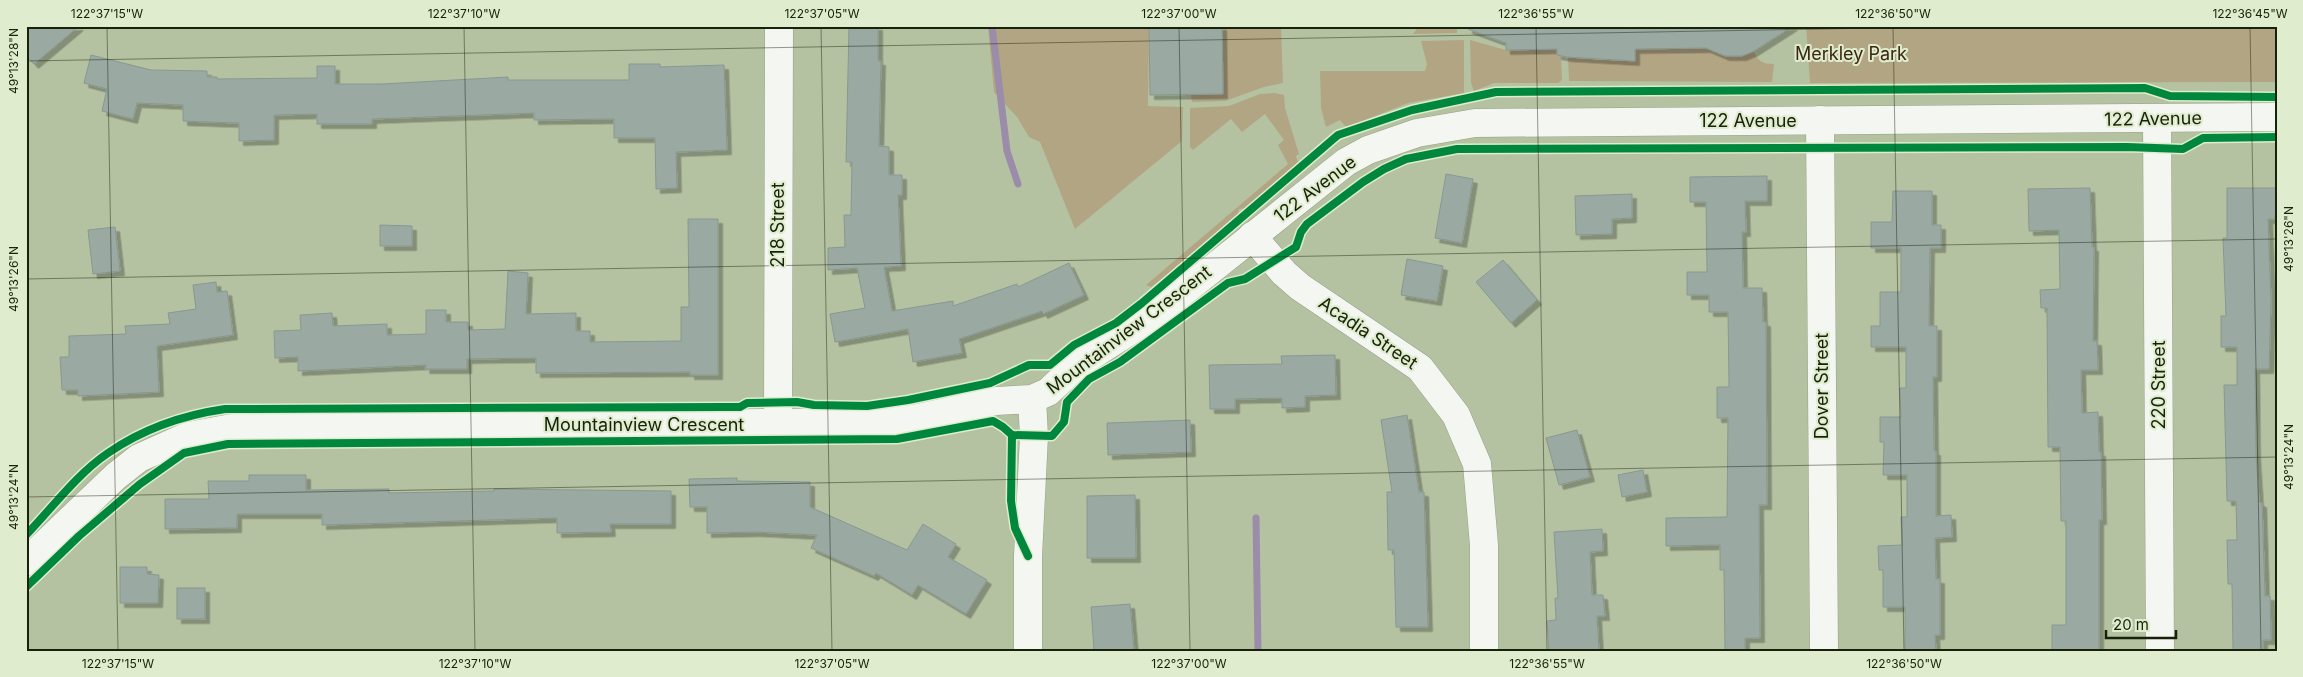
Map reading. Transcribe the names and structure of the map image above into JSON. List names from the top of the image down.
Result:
{
  "streets": {
    "street": [
      "122 Avenue",
      "218 Street",
      "Mountainview Crescent",
      "Acadia Street",
      "220 Street",
      "Dover Street"
    ]
  },
  "crossings": [
    ["122 Avenue", "Mountainview Crescent"],
    ["122 Avenue", "Acadia Street"],
    ["122 Avenue", "220 Street"],
    ["122 Avenue", "Dover Street"],
    ["218 Street", "Mountainview Crescent"],
    ["Mountainview Crescent", "Acadia Street"]
  ],
  "parks": ["Merkley Park"],
  "scale_bar": "20 m",
  "coordinates": [
    "122°37'15\"W",
    "122°37'10\"W",
    "122°37'05\"W",
    "122°37'00\"W",
    "122°36'55\"W",
    "122°36'50\"W",
    "122°36'45\"W",
    "49°13'28\"N",
    "49°13'26\"N",
    "49°13'24\"N"
  ]
}
